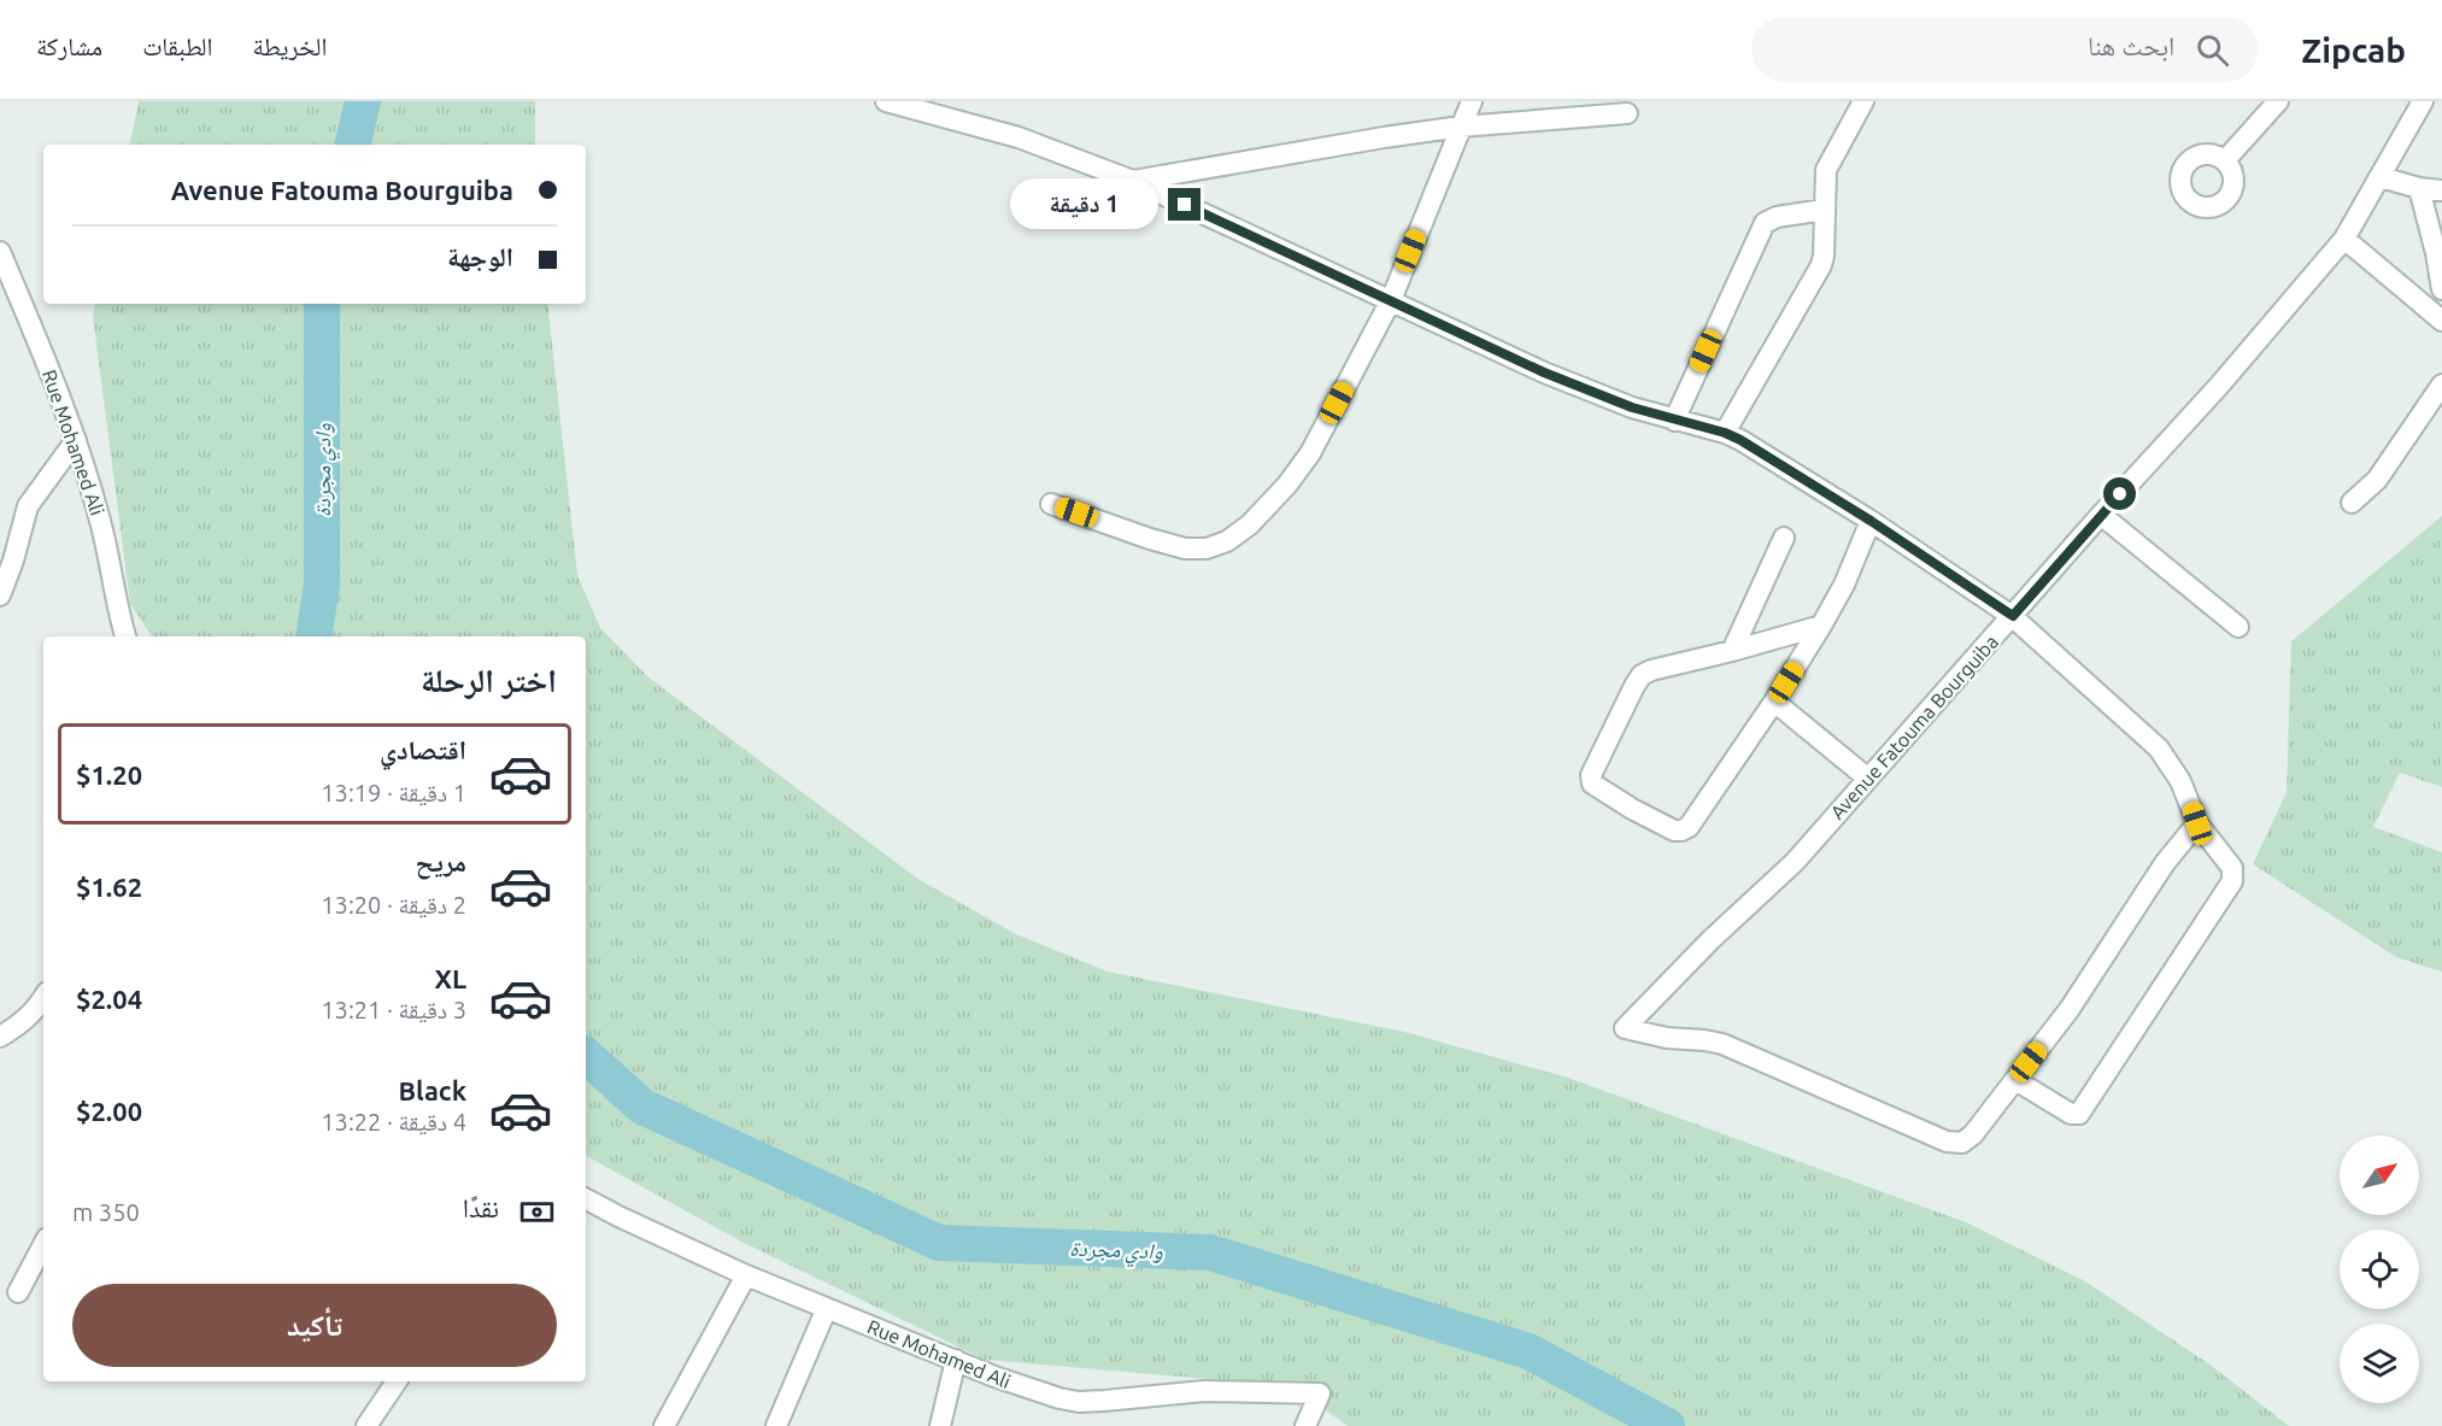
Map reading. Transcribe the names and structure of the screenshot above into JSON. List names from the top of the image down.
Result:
{
  "streets": {
    "street": ["Rue Mohamed Ali", "Avenue Fatouma Bourguiba"]
  },
  "water": ["وادي مجردة"],
  "north": "top right",
  "page": {
    "header": "Zipcab",
    "search": "ابحث هنا",
    "nav": ["الخريطة", "الطبقات", "مشاركة"],
    "banner": ["Avenue Fatouma Bourguiba", "الوجهة"],
    "bubble": "1 دقيقة",
    "heading": "اختر الرحلة",
    "list": [
      {
        "name": "اقتصادي",
        "note": "1 دقيقة · 13:19",
        "value": "$1.20"
      },
      {
        "name": "مريح",
        "note": "2 دقيقة · 13:20",
        "value": "$1.62"
      },
      {
        "name": "XL",
        "note": "3 دقيقة · 13:21",
        "value": "$2.04"
      },
      {
        "name": "Black",
        "note": "4 دقيقة · 13:22",
        "value": "$2.00"
      }
    ],
    "pay": ["نقدًا", "350 m"],
    "buttons": "تأكيد"
  }
}
